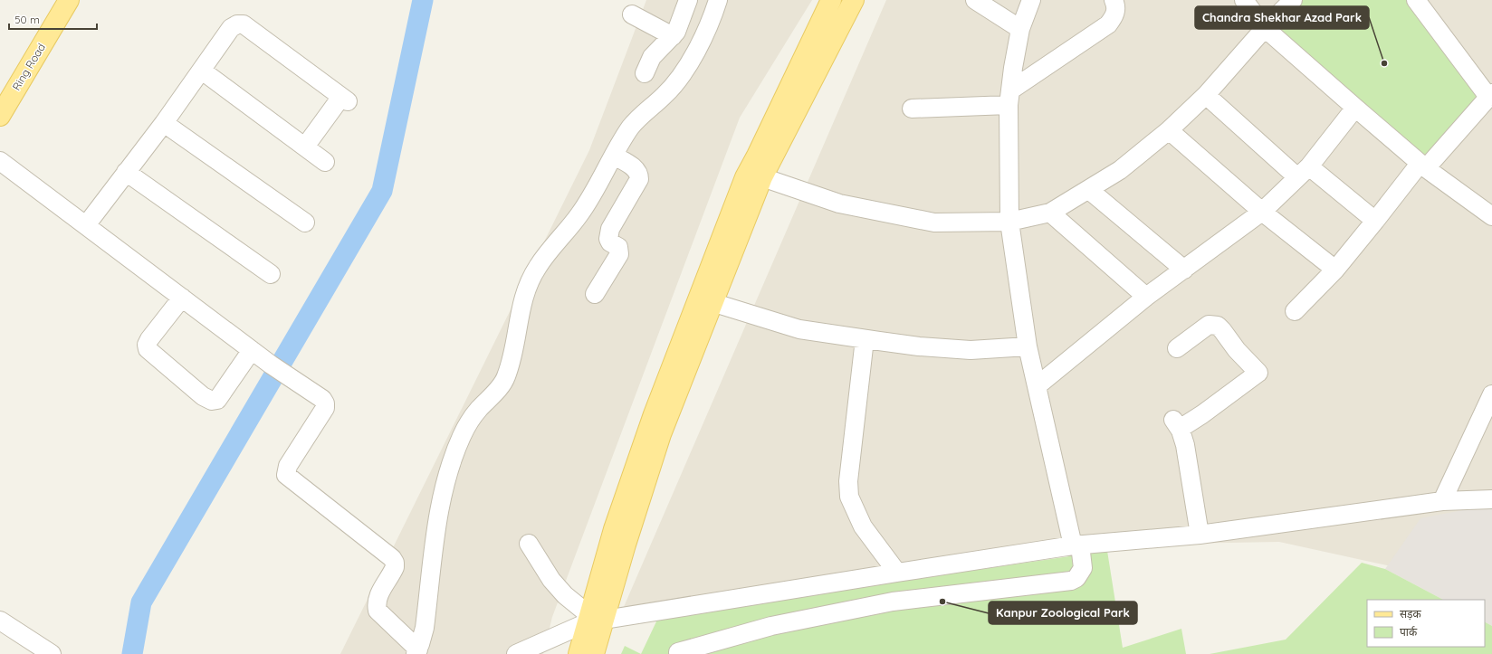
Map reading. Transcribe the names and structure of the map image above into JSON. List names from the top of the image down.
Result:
{
  "streets": {
    "main road": ["Ring Road"]
  },
  "places": ["Chandra Shekhar Azad Park", "Kanpur Zoological Park"],
  "legend": ["सड़क", "पार्क"],
  "scale_bar": "50 m"
}
